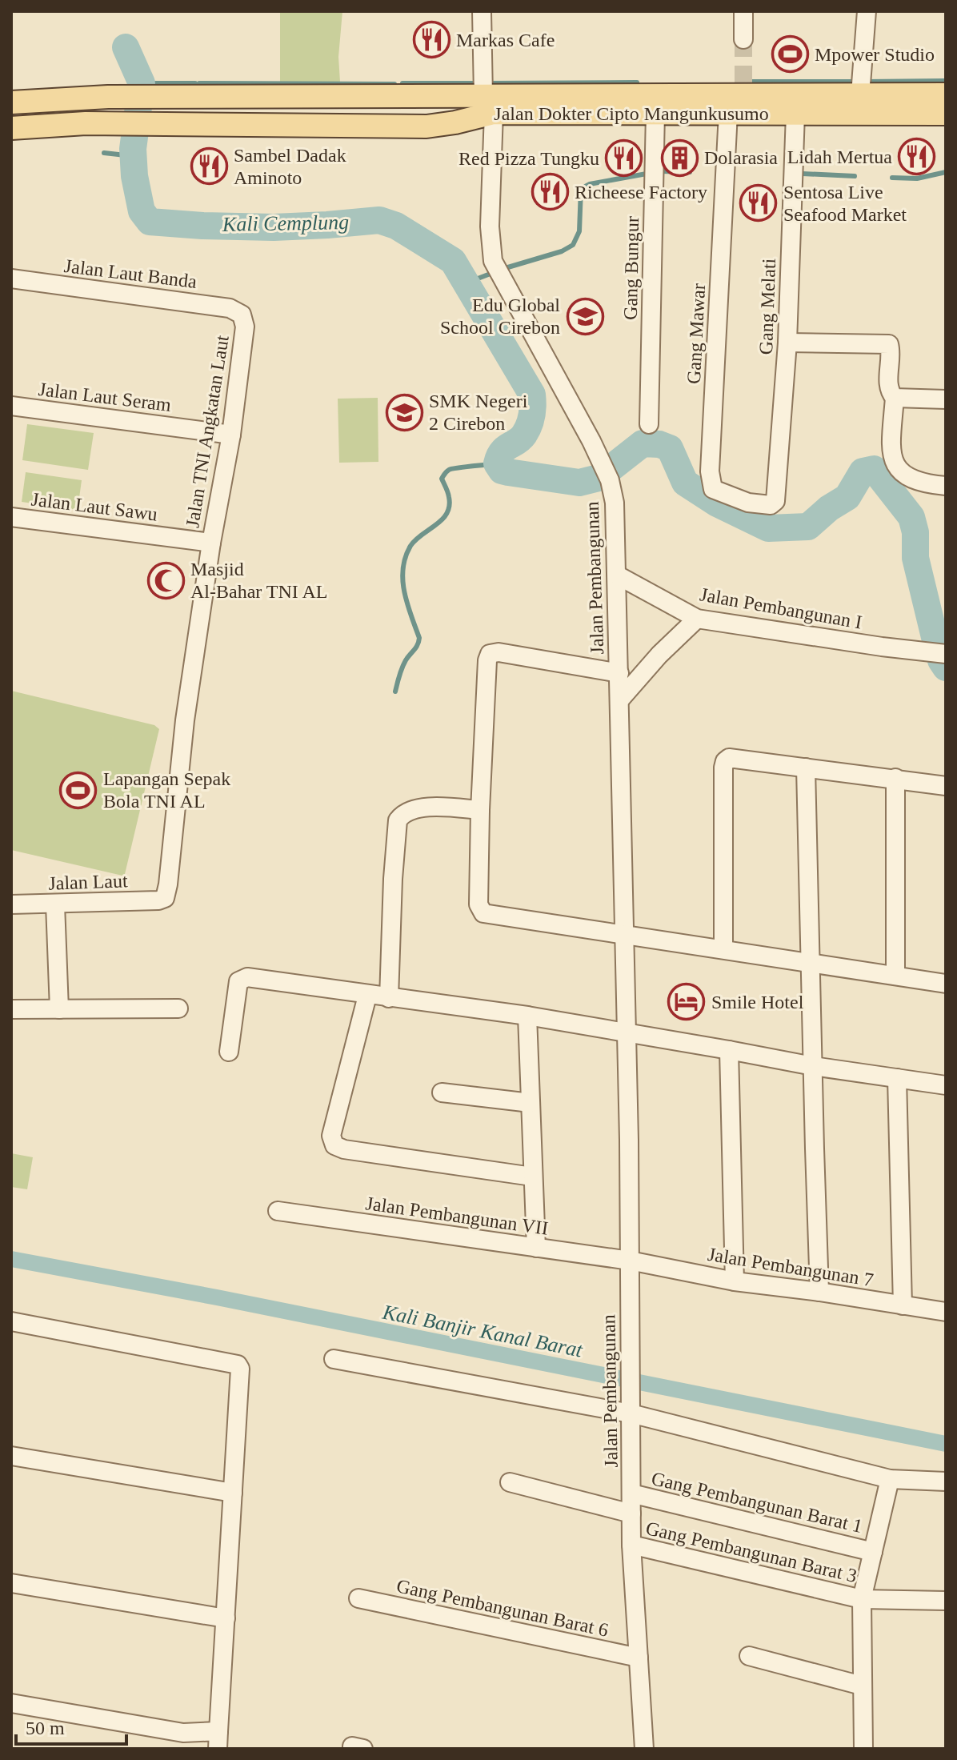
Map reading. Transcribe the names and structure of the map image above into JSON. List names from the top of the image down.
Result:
{
  "streets": {
    "main road": ["Jalan Dokter Cipto Mangunkusumo"],
    "street": [
      "Gang Bungur",
      "Jalan Laut Banda",
      "Gang Melati",
      "Gang Mawar",
      "Jalan Laut Seram",
      "Jalan TNI Angkatan Laut",
      "Jalan Laut Sawu",
      "Jalan Pembangunan",
      "Jalan Pembangunan I",
      "Jalan Laut",
      "Jalan Pembangunan VII",
      "Jalan Pembangunan 7",
      "Gang Pembangunan Barat 1",
      "Gang Pembangunan Barat 3",
      "Gang Pembangunan Barat 6"
    ]
  },
  "crossings": [
    ["Jalan Dokter Cipto Mangunkusumo", "Gang Bungur"],
    ["Jalan Dokter Cipto Mangunkusumo", "Gang Melati"],
    ["Jalan Dokter Cipto Mangunkusumo", "Gang Mawar"],
    ["Jalan Dokter Cipto Mangunkusumo", "Jalan Pembangunan"],
    ["Jalan Laut Banda", "Jalan TNI Angkatan Laut"],
    ["Gang Melati", "Gang Mawar"],
    ["Jalan Laut Seram", "Jalan TNI Angkatan Laut"],
    ["Jalan TNI Angkatan Laut", "Jalan Laut Sawu"],
    ["Jalan TNI Angkatan Laut", "Jalan Laut"],
    ["Jalan Pembangunan", "Jalan Pembangunan I"],
    ["Jalan Pembangunan", "Jalan Pembangunan VII"],
    ["Jalan Pembangunan", "Jalan Pembangunan 7"],
    ["Jalan Pembangunan", "Gang Pembangunan Barat 1"],
    ["Jalan Pembangunan", "Gang Pembangunan Barat 3"],
    ["Jalan Pembangunan", "Gang Pembangunan Barat 6"],
    ["Jalan Pembangunan VII", "Jalan Pembangunan 7"]
  ],
  "water": ["Kali Cemplung", "Kali Banjir Kanal Barat"],
  "places": {
    "restaurant": [
      "Markas Cafe",
      "Lidah Mertua",
      "Red Pizza Tungku",
      "Sambel Dadak Aminoto",
      "Richeese Factory",
      "Sentosa Live Seafood Market"
    ],
    "sports": ["Mpower Studio", "Lapangan Sepak Bola TNI AL"],
    "building": ["Dolarasia"],
    "school or university": ["Edu Global School Cirebon", "SMK Negeri 2 Cirebon"],
    "mosque": ["Masjid Al-Bahar TNI AL"],
    "hotel": ["Smile Hotel"]
  },
  "scale_bar": "50 m"
}
